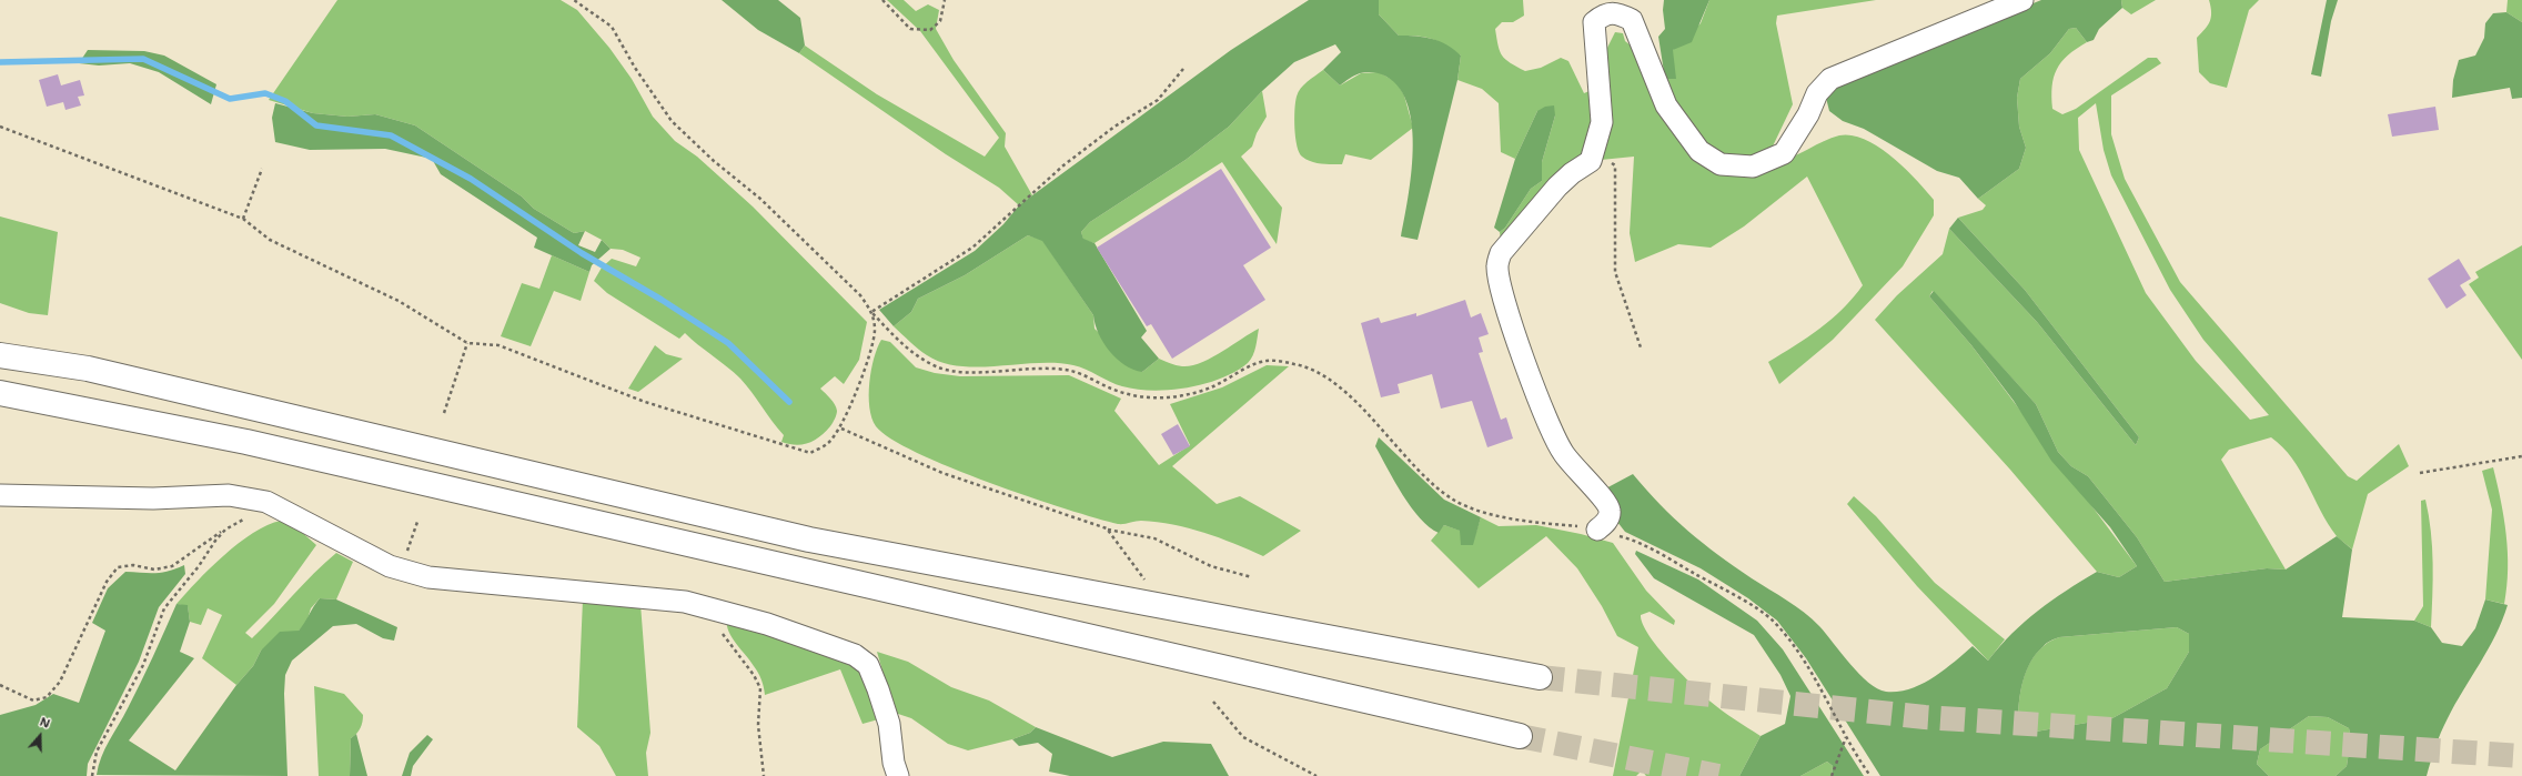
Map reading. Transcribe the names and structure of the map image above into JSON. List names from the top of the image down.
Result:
{
  "north": "top"
}
